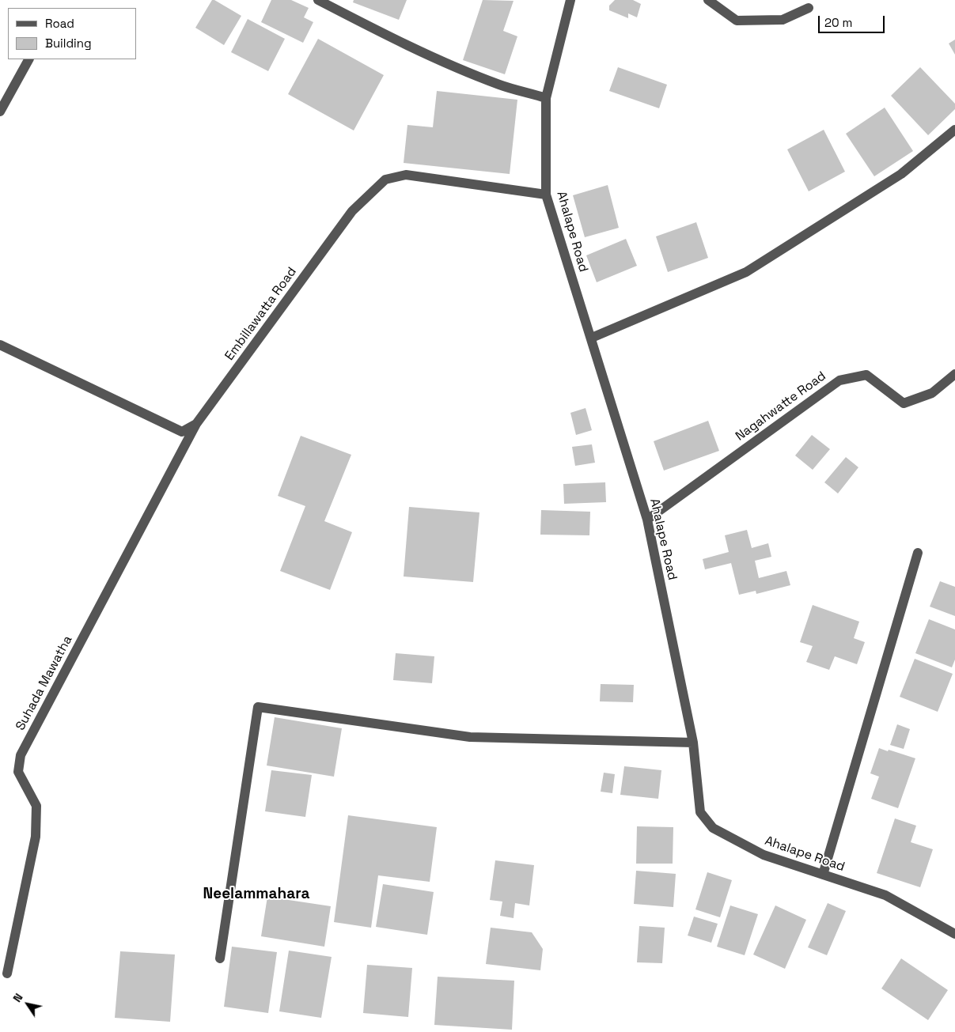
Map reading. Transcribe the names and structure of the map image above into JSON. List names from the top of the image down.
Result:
{
  "streets": {
    "street": [
      "Ahalape Road",
      "Embillawatta Road",
      "Nagahwatte Road",
      "Suhada Mawatha"
    ]
  },
  "crossings": [
    ["Ahalape Road", "Embillawatta Road"],
    ["Ahalape Road", "Nagahwatte Road"],
    ["Embillawatta Road", "Suhada Mawatha"]
  ],
  "districts": ["Neelammahara"],
  "legend": ["Road", "Building"],
  "scale_bar": "20 m",
  "north": "top left"
}
